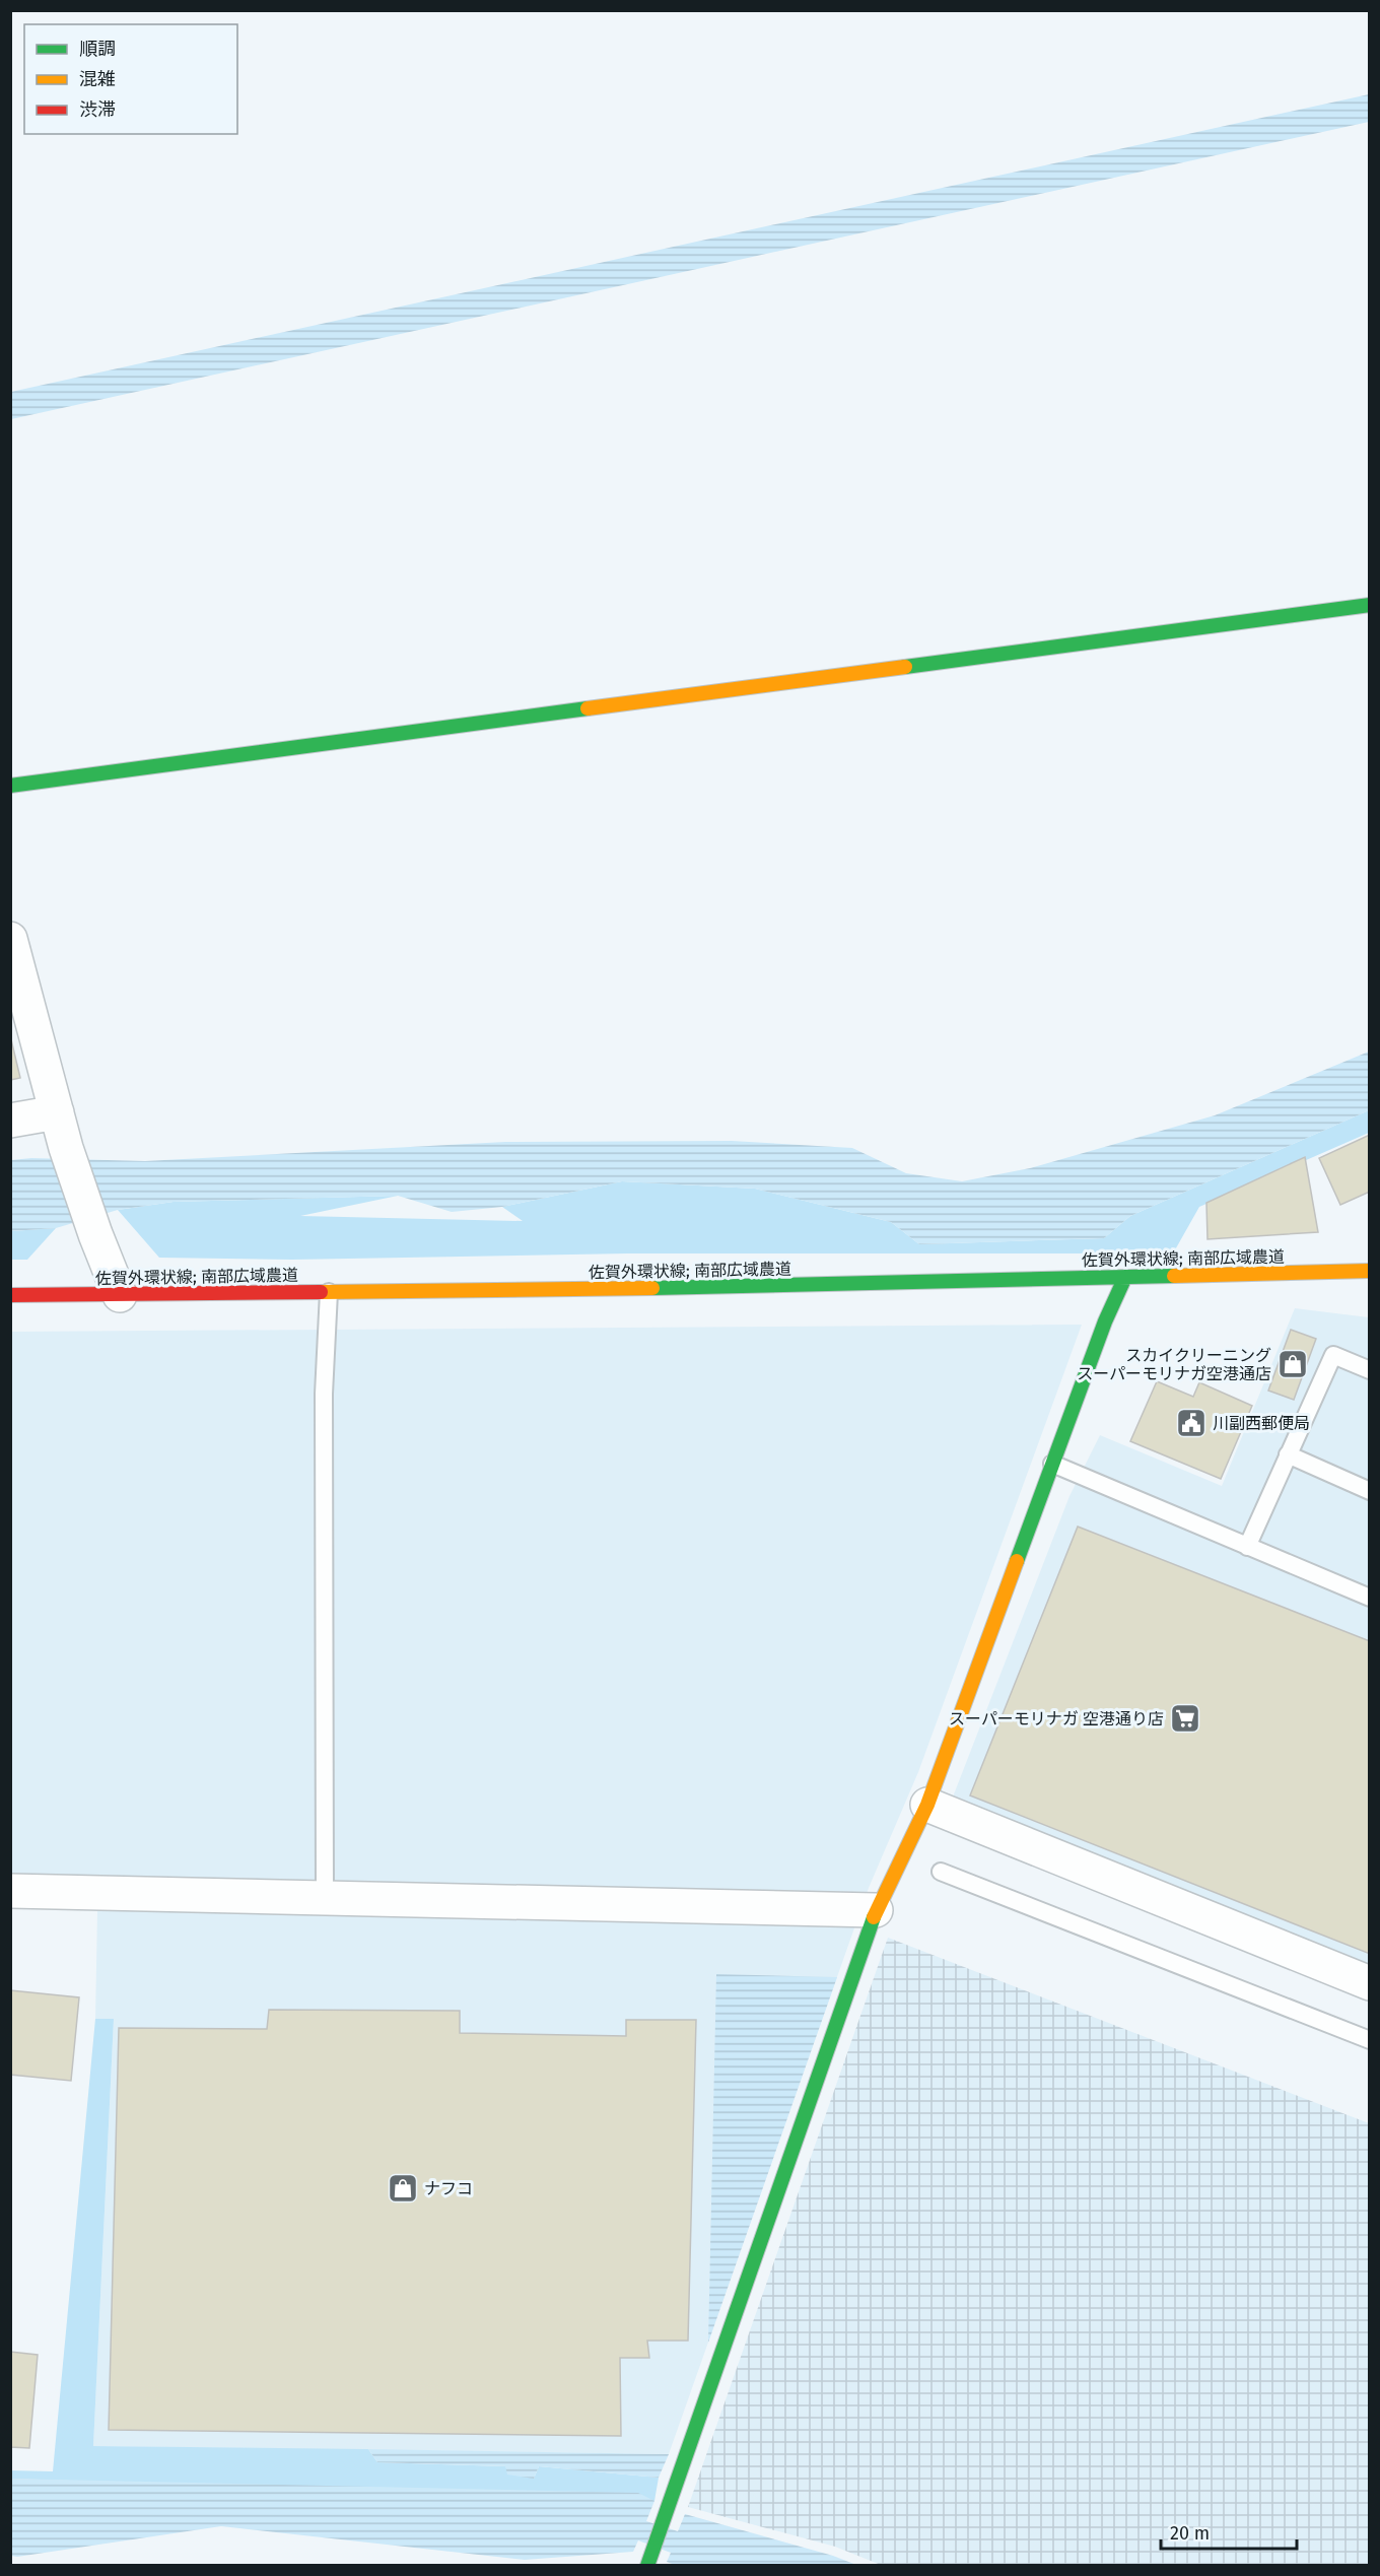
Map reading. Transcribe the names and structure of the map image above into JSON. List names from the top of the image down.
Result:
{
  "streets": {
    "street": ["佐賀外環状線; 南部広域農道"]
  },
  "places": {
    "shop": ["スカイクリーニング スーパーモリナガ空港通店", "ナフコ"],
    "public building": ["川副西郵便局"],
    "supermarket": ["スーパーモリナガ 空港通り店"]
  },
  "legend": ["順調", "混雑", "渋滞"],
  "scale_bar": "20 m"
}
